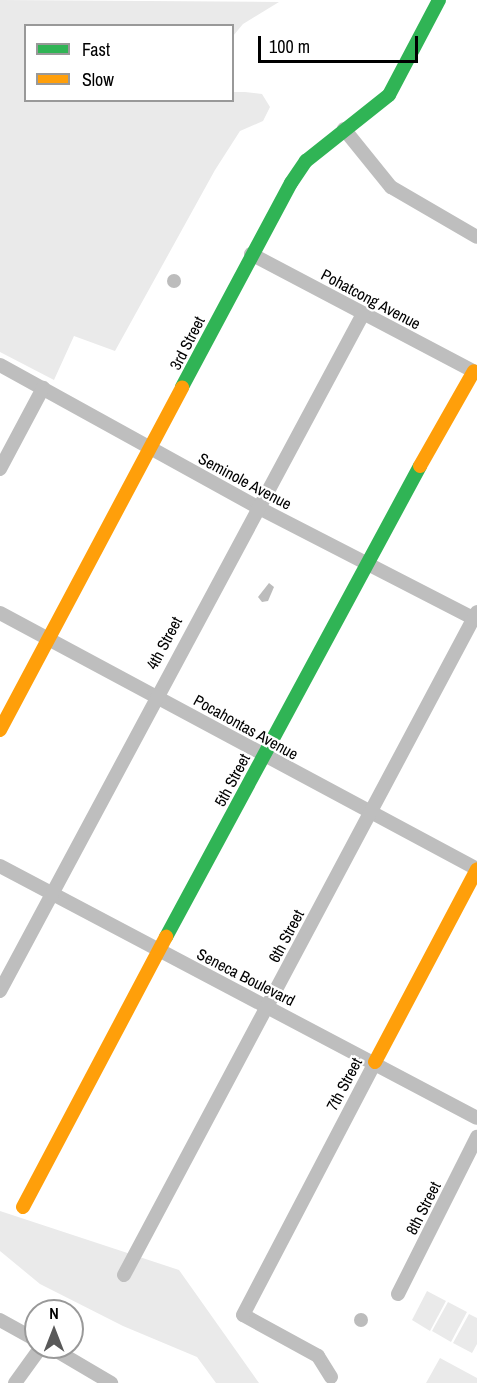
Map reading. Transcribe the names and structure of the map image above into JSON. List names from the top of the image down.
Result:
{
  "streets": {
    "street": [
      "Pohatcong Avenue",
      "3rd Street",
      "Seminole Avenue",
      "4th Street",
      "Pocahontas Avenue",
      "5th Street",
      "6th Street",
      "Seneca Boulevard",
      "7th Street",
      "8th Street"
    ]
  },
  "crossings": [
    ["Pohatcong Avenue", "3rd Street"],
    ["Pohatcong Avenue", "4th Street"],
    ["Pohatcong Avenue", "5th Street"],
    ["3rd Street", "Seminole Avenue"],
    ["3rd Street", "Pocahontas Avenue"],
    ["Seminole Avenue", "4th Street"],
    ["Seminole Avenue", "5th Street"],
    ["Seminole Avenue", "6th Street"],
    ["4th Street", "Pocahontas Avenue"],
    ["4th Street", "Seneca Boulevard"],
    ["Pocahontas Avenue", "5th Street"],
    ["Pocahontas Avenue", "6th Street"],
    ["Pocahontas Avenue", "7th Street"],
    ["5th Street", "Seneca Boulevard"],
    ["6th Street", "Seneca Boulevard"],
    ["Seneca Boulevard", "7th Street"]
  ],
  "legend": ["Fast", "Slow"],
  "scale_bar": "100 m",
  "north": "top"
}
